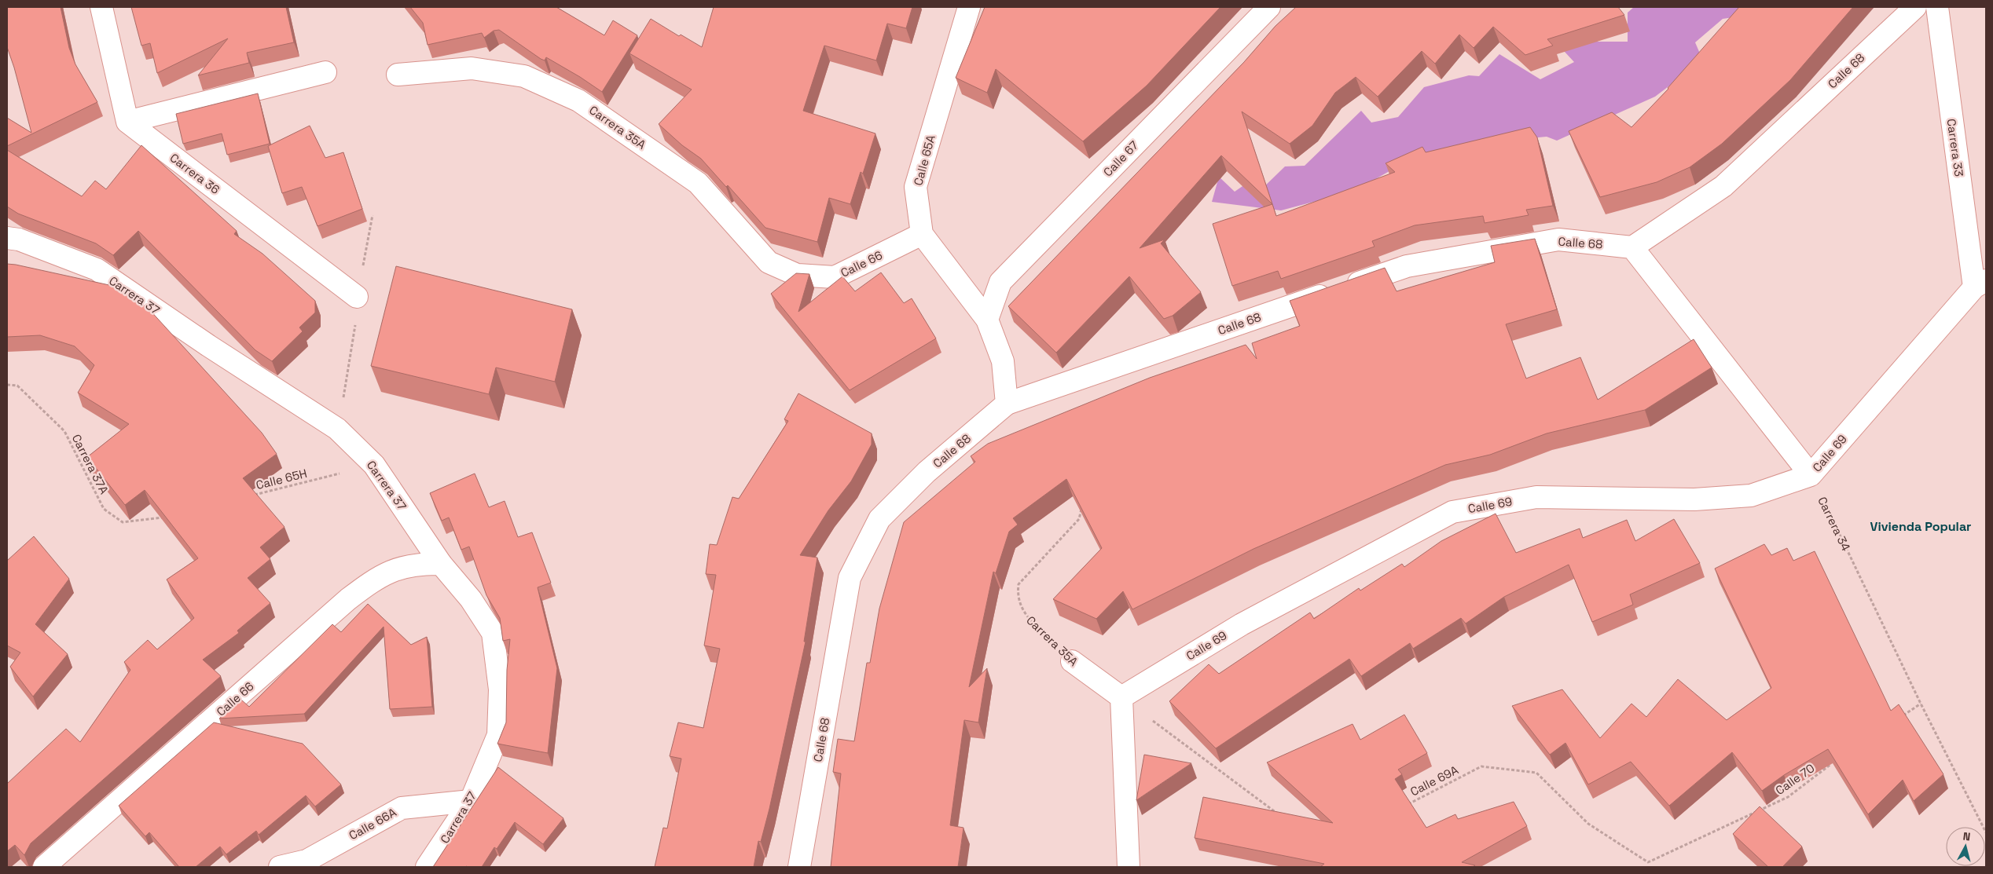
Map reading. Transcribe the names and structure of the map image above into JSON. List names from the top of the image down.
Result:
{
  "streets": {
    "street": [
      "Calle 68",
      "Carrera 35A",
      "Carrera 33",
      "Calle 67",
      "Calle 65A",
      "Carrera 36",
      "Calle 66",
      "Carrera 37",
      "Calle 69",
      "Calle 66A"
    ],
    "path": [
      "Carrera 37A",
      "Calle 65H",
      "Carrera 34",
      "Calle 70",
      "Calle 69A"
    ]
  },
  "crossings": [
    ["Carrera 35A", "Calle 66"],
    ["Carrera 35A", "Calle 69"],
    ["Carrera 33", "Calle 69"],
    ["Calle 65A", "Calle 66"],
    ["Calle 66", "Carrera 37"],
    ["Carrera 37", "Calle 65H"],
    ["Carrera 37", "Calle 66A"],
    ["Calle 69", "Carrera 34"],
    ["Calle 70", "Calle 69A"]
  ],
  "districts": ["Vivienda Popular"],
  "north": "top"
}
